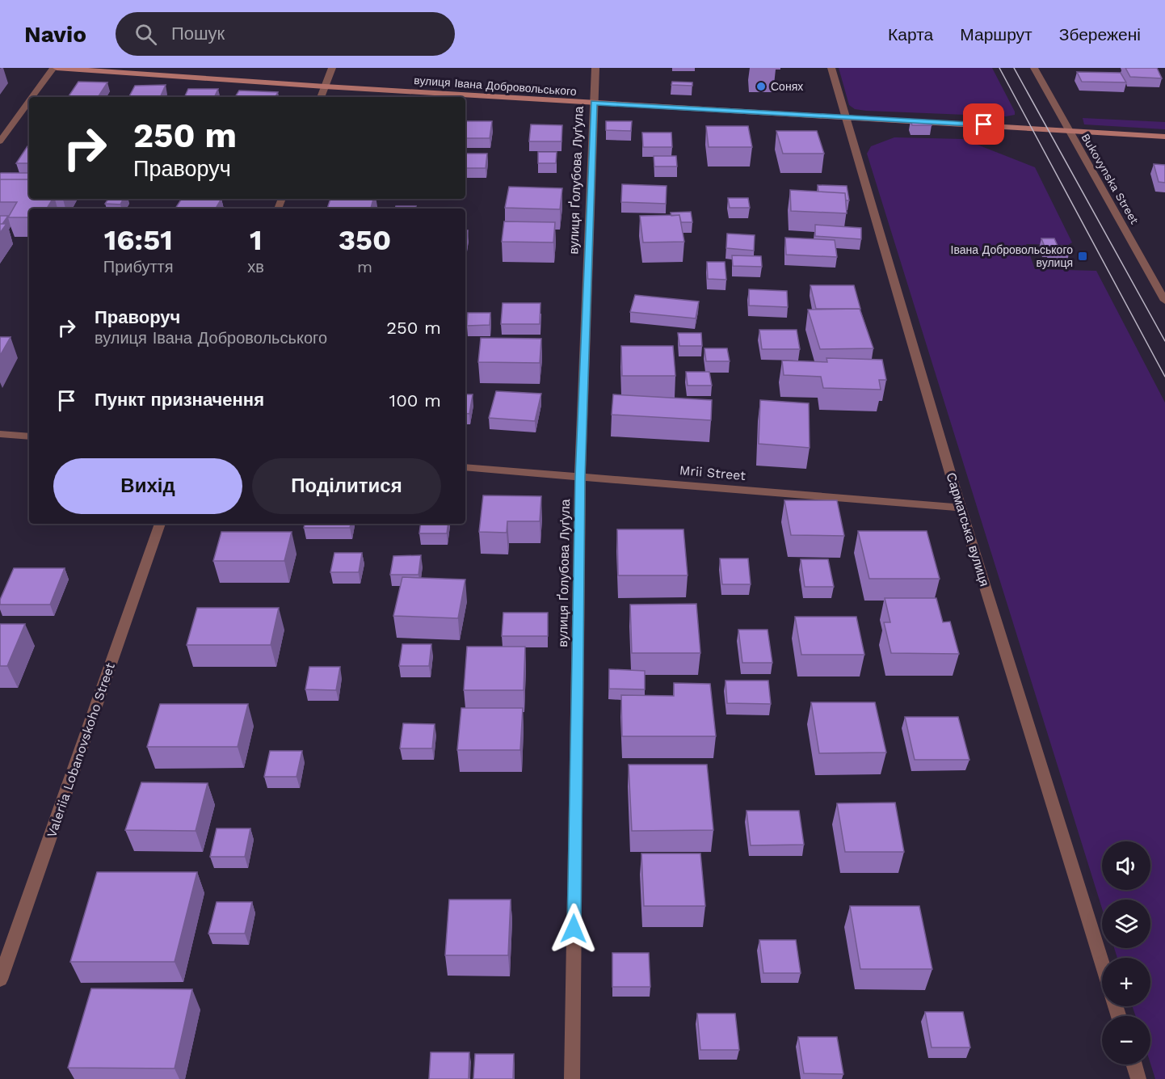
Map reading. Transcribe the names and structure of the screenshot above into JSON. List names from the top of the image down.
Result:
{
  "streets": {
    "street": [
      "вулиця Івана Добровольського",
      "Bukovynska Street",
      "вулиця Ґолубова Луґула",
      "Mrii Street",
      "Сарматська вулиця",
      "Valeriia Lobanovskoho Street"
    ]
  },
  "crossings": [
    ["вулиця Івана Добровольського", "Bukovynska Street"],
    ["вулиця Івана Добровольського", "вулиця Ґолубова Луґула"],
    ["вулиця Івана Добровольського", "Сарматська вулиця"],
    ["вулиця Ґолубова Луґула", "Mrii Street"],
    ["Mrii Street", "Сарматська вулиця"]
  ],
  "places": {
    "other": ["Сонях"],
    "transit": ["Івана Добровольського вулиця"]
  },
  "page": {
    "header": "Navio",
    "search": "Пошук",
    "nav": ["Карта", "Маршрут", "Збережені"],
    "turn": ["250 m", "Праворуч"],
    "eta": [
      "16:51",
      "Прибуття",
      "1",
      "хв",
      "350",
      "m"
    ],
    "list": [
      {
        "name": "Праворуч",
        "note": "вулиця Івана Добровольського",
        "value": "250 m"
      },
      {
        "name": "Пункт призначення",
        "value": "100 m"
      }
    ],
    "buttons": ["Вихід", "Поділитися"],
    "map_buttons": ["+", "−"]
  }
}
